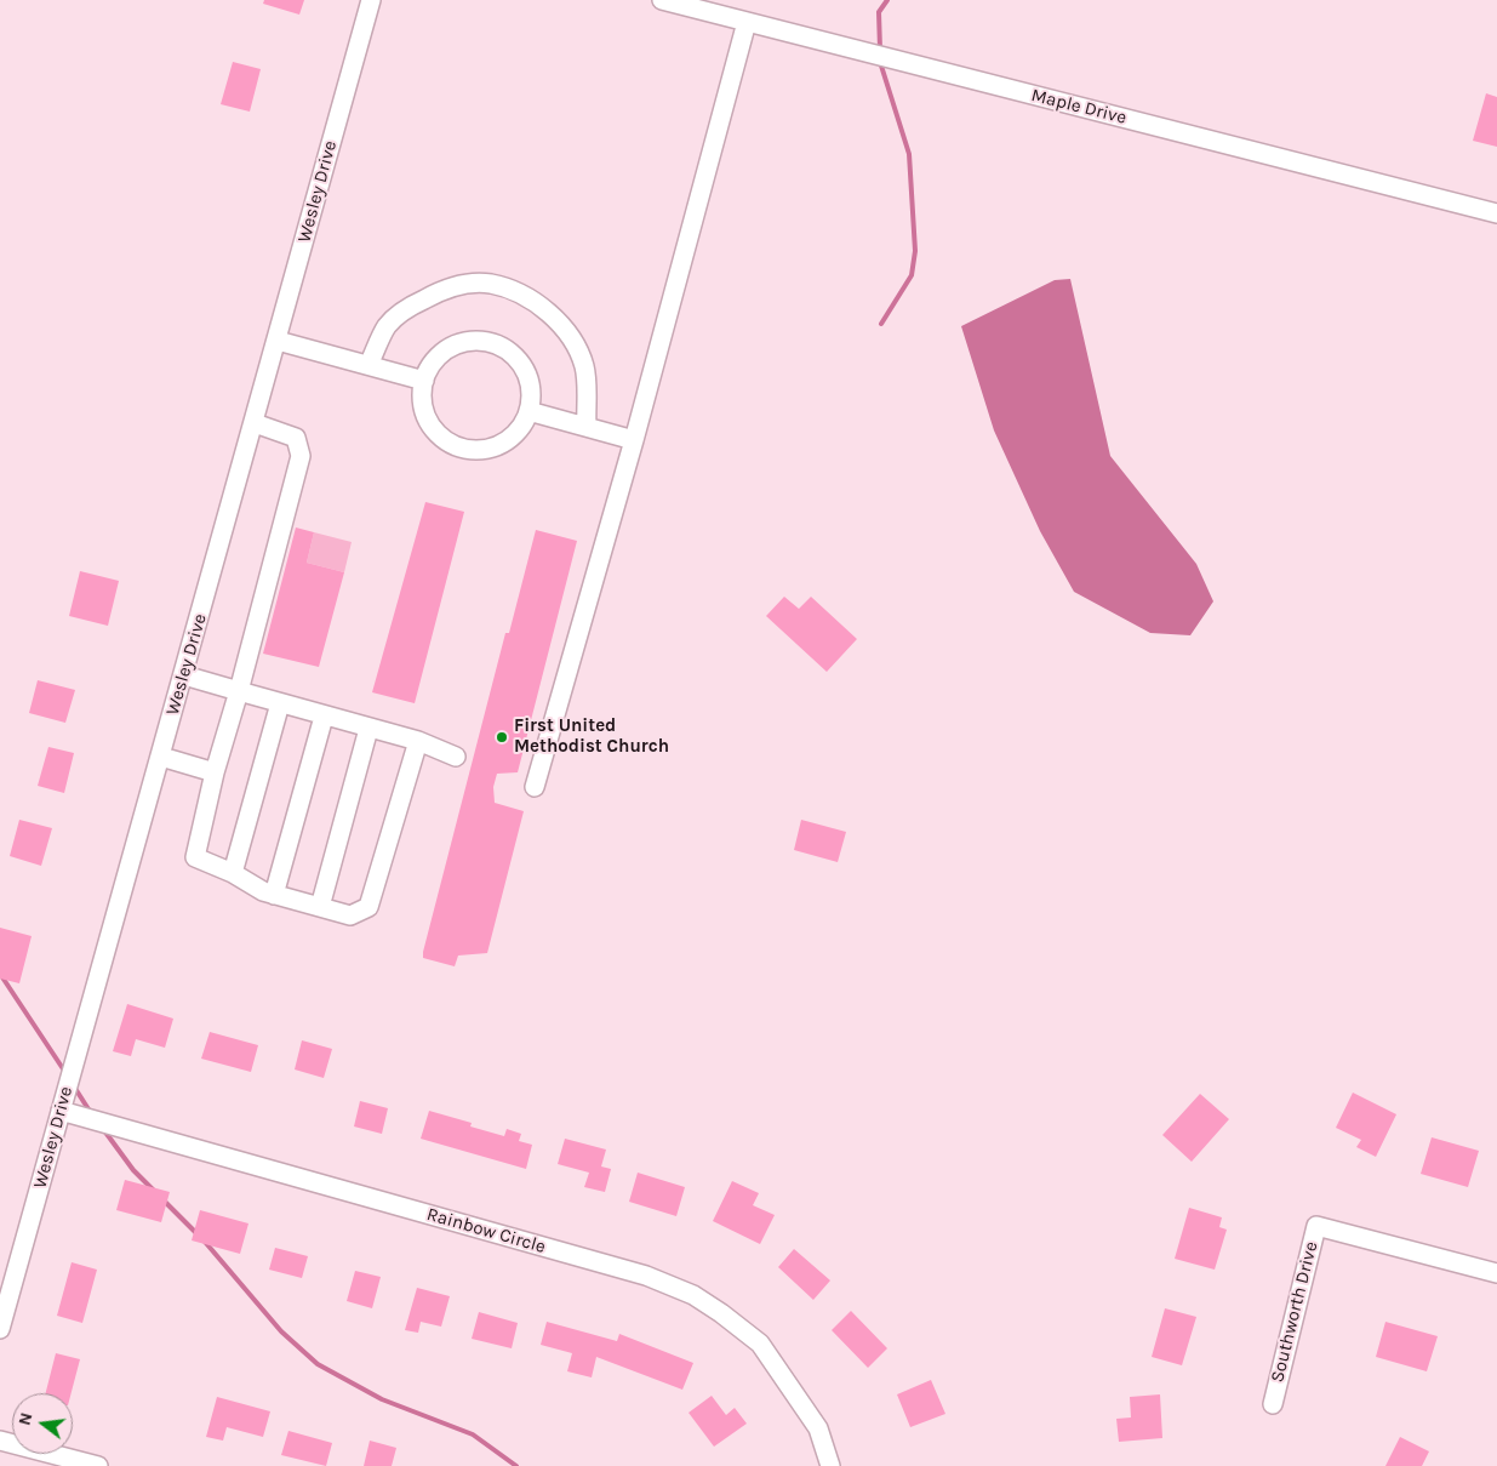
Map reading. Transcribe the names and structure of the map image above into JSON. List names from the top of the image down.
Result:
{
  "streets": {
    "street": [
      "Maple Drive",
      "Wesley Drive",
      "Rainbow Circle",
      "Southworth Drive"
    ]
  },
  "crossings": [
    ["Wesley Drive", "Rainbow Circle"]
  ],
  "places": ["First United Methodist Church"],
  "north": "left"
}
